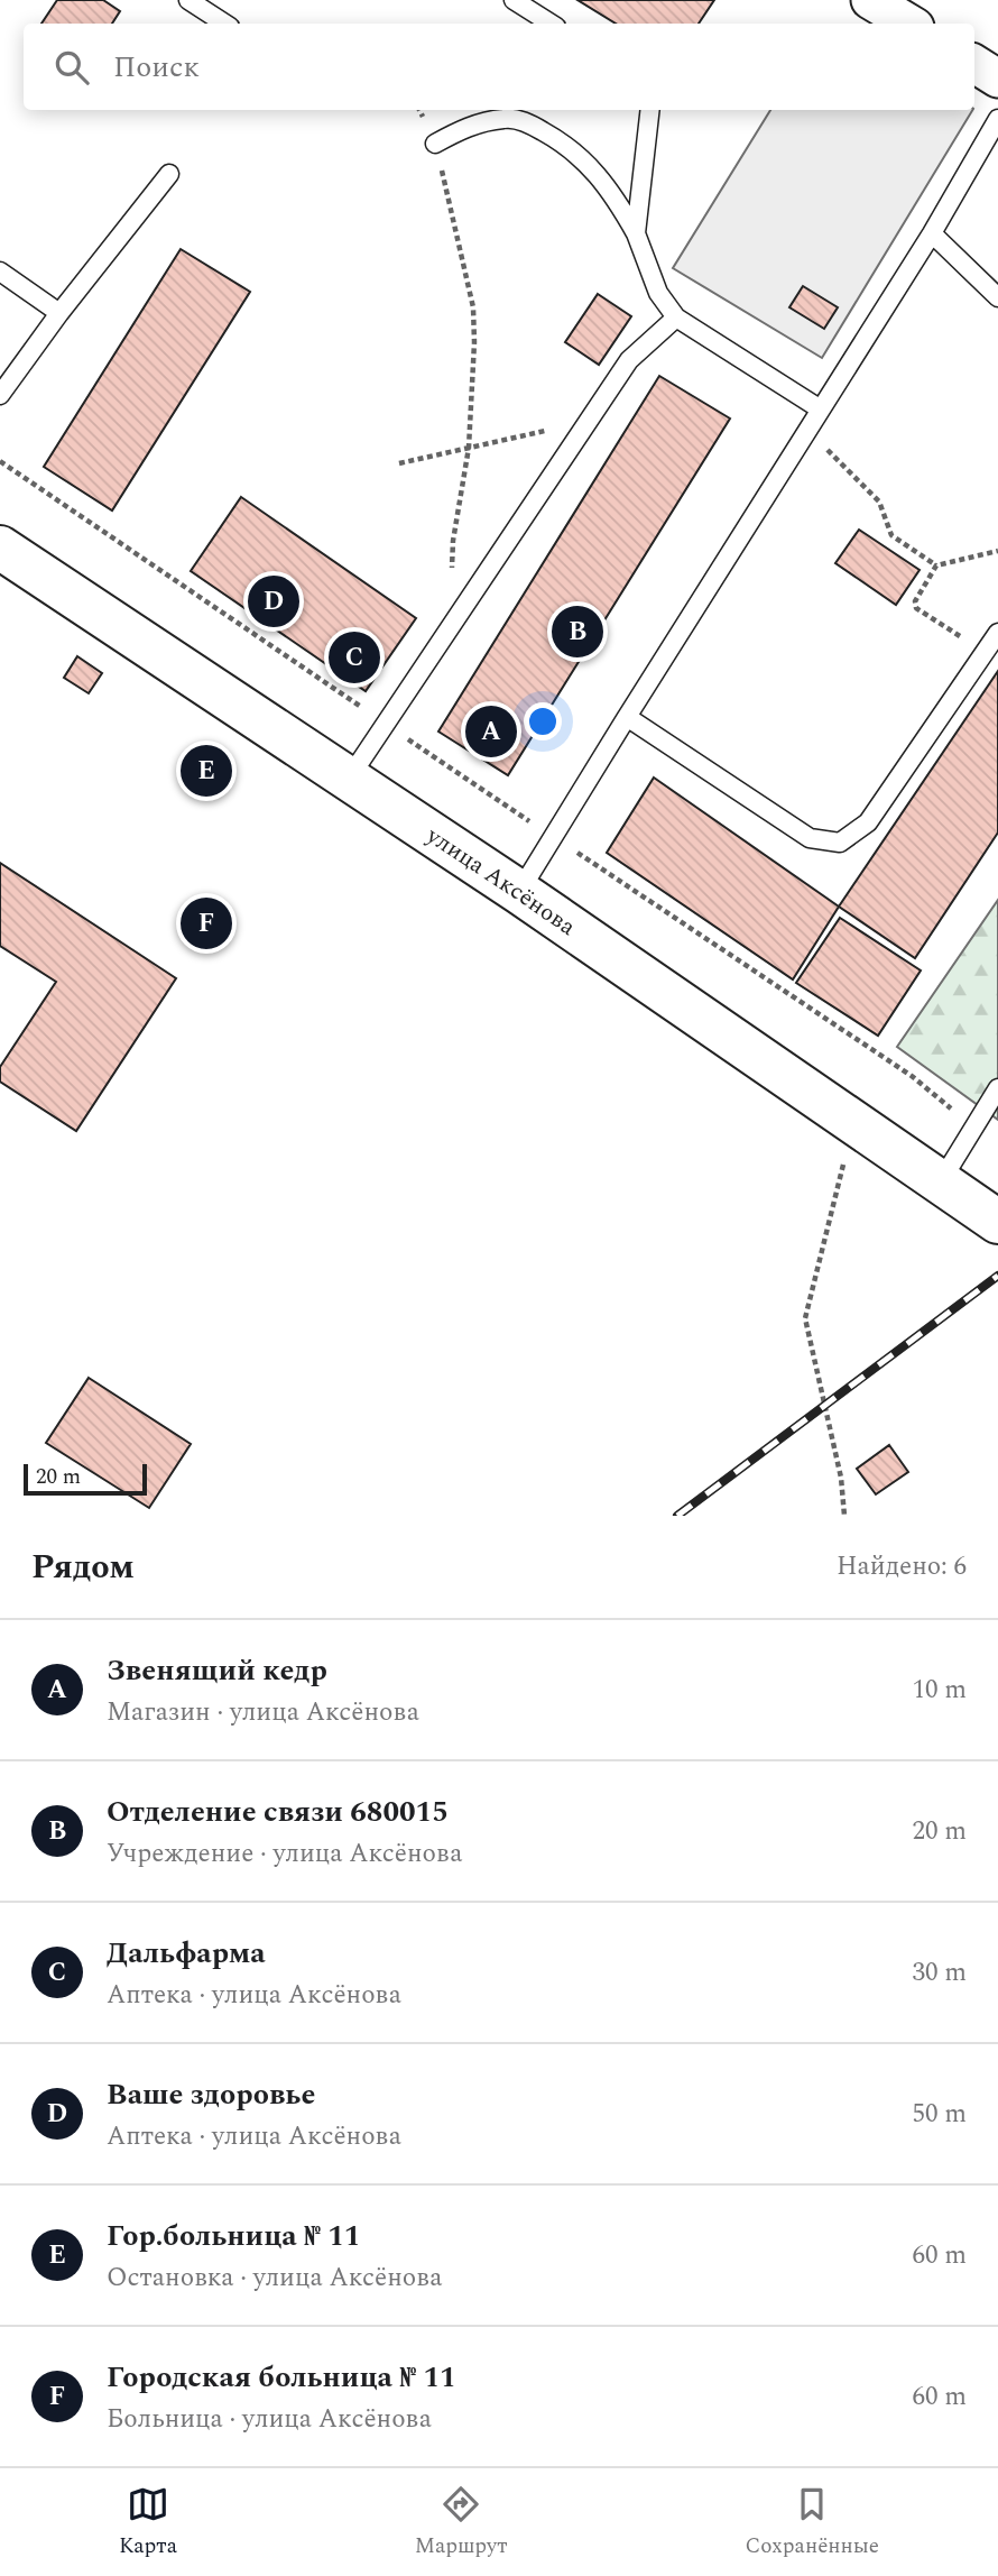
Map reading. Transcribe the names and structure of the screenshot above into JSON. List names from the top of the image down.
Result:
{
  "streets": {
    "street": ["улица Аксёнова"]
  },
  "scale_bar": "20 m",
  "page": {
    "search": "Поиск",
    "pins": [
      "D",
      "B",
      "C",
      "A",
      "E",
      "F"
    ],
    "scale": "20 m",
    "heading": ["Рядом", "Найдено: 6"],
    "list": [
      {
        "mark": "A",
        "name": "Звенящий кедр",
        "note": "Магазин · улица Аксёнова",
        "value": "10 m"
      },
      {
        "mark": "B",
        "name": "Отделение связи 680015",
        "note": "Учреждение · улица Аксёнова",
        "value": "20 m"
      },
      {
        "mark": "C",
        "name": "Дальфарма",
        "note": "Аптека · улица Аксёнова",
        "value": "30 m"
      },
      {
        "mark": "D",
        "name": "Ваше здоровье",
        "note": "Аптека · улица Аксёнова",
        "value": "50 m"
      },
      {
        "mark": "E",
        "name": "Гор.больница № 11",
        "note": "Остановка · улица Аксёнова",
        "value": "60 m"
      },
      {
        "mark": "F",
        "name": "Городская больница № 11",
        "note": "Больница · улица Аксёнова",
        "value": "60 m"
      }
    ],
    "nav": ["Карта", "Маршрут", "Сохранённые"]
  }
}
